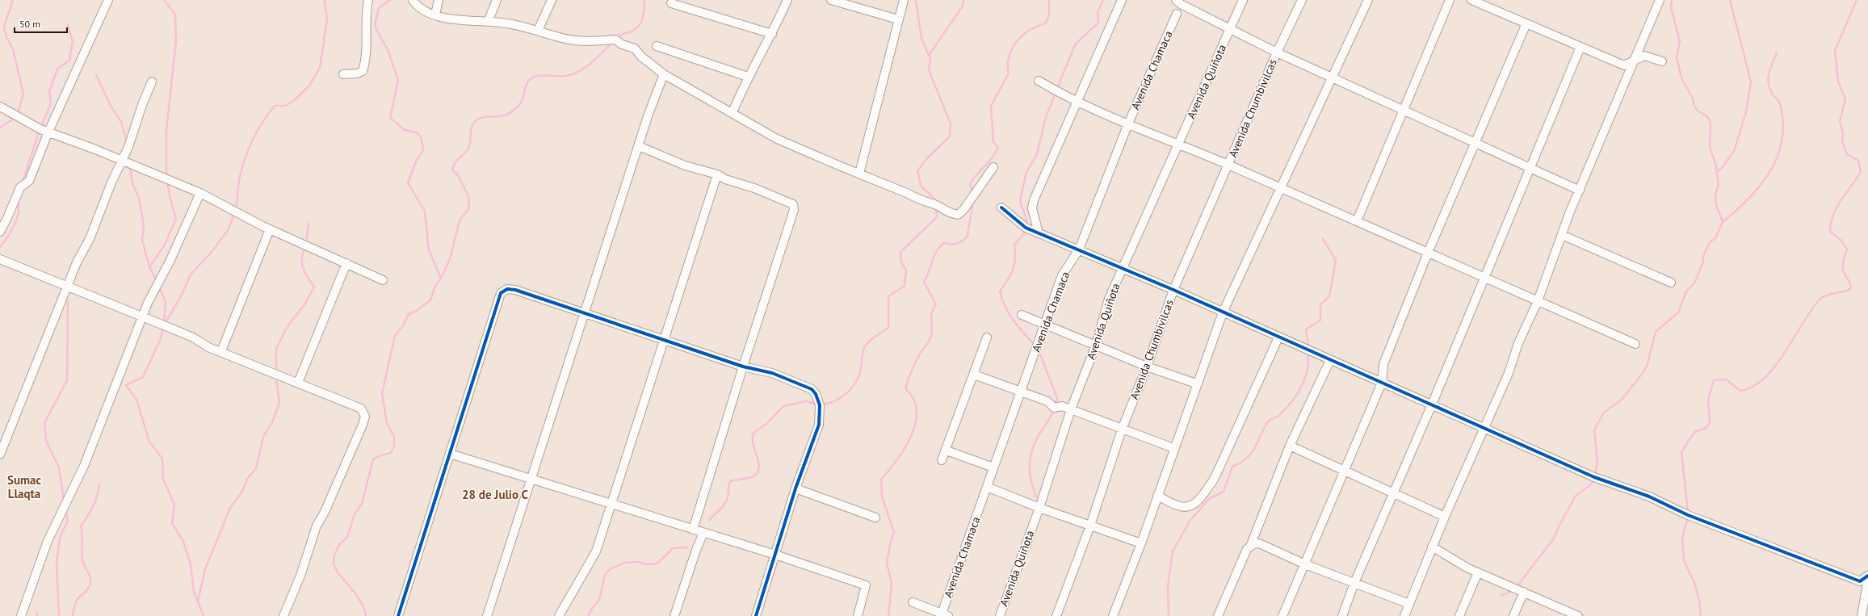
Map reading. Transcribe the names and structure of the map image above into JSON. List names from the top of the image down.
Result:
{
  "streets": {
    "street": ["Avenida Chamaca", "Avenida Quiñota", "Avenida Chumbivilcas"]
  },
  "districts": ["Sumac Llaqta", "28 de Julio C"],
  "scale_bar": "50 m"
}
